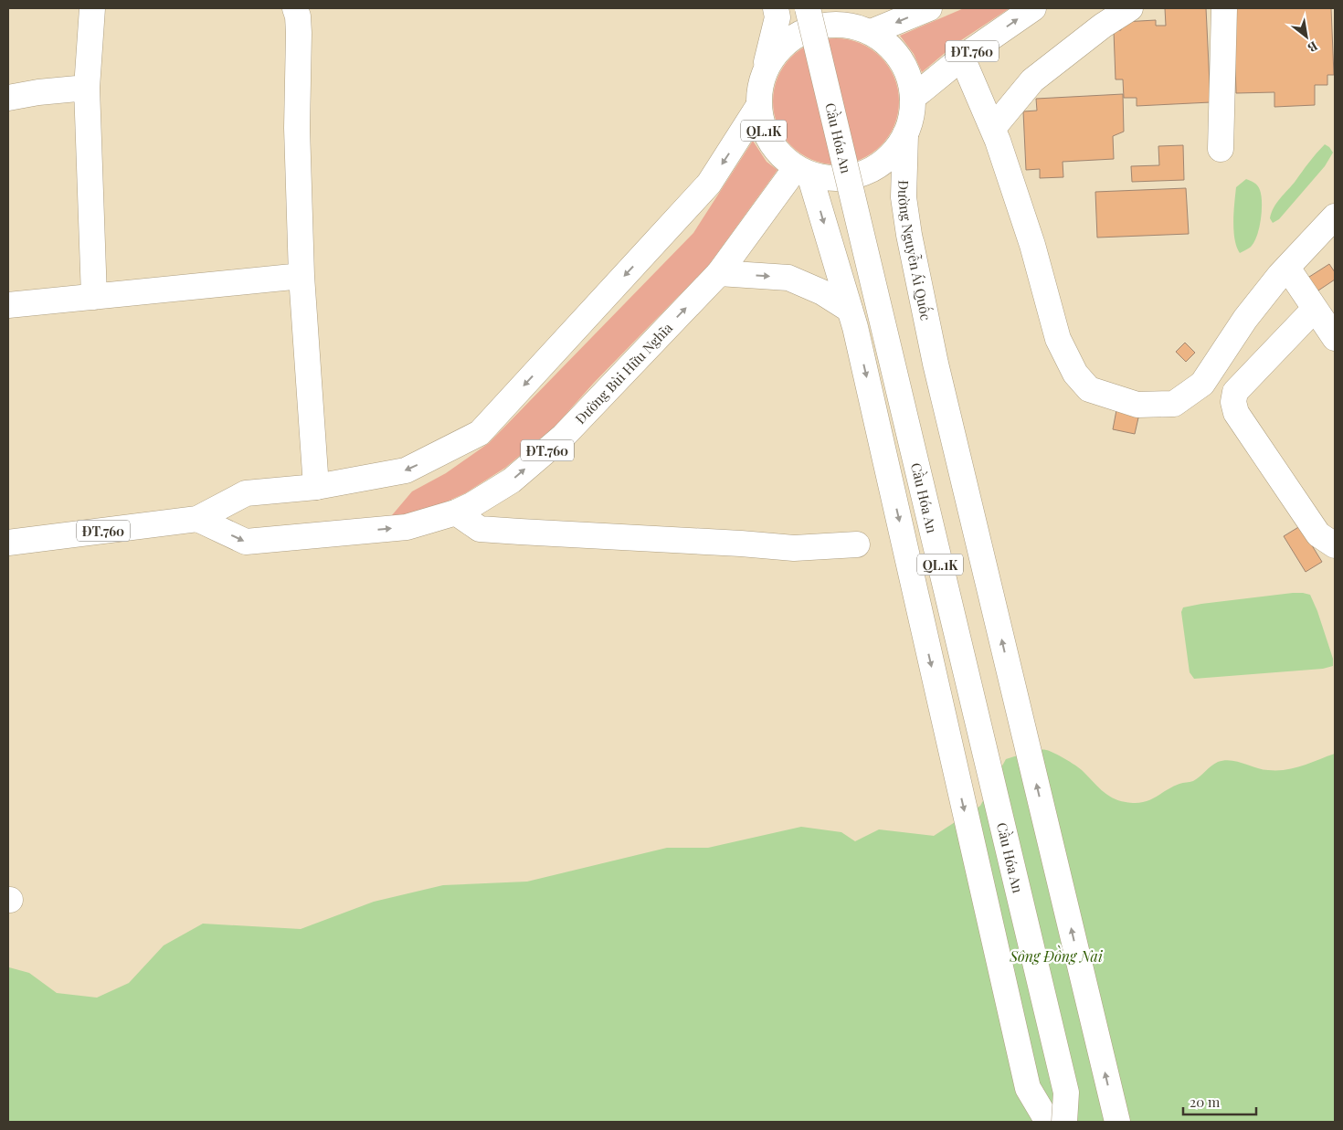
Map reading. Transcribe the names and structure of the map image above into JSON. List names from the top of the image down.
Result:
{
  "streets": {
    "main road": [
      "ĐT.760",
      "QL.1K",
      "Cầu Hóa An",
      "Đường Nguyễn Ái Quốc",
      "Đường Bùi Hữu Nghĩa"
    ]
  },
  "crossings": [
    ["ĐT.760", "QL.1K"],
    ["ĐT.760", "Đường Nguyễn Ái Quốc"],
    ["ĐT.760", "Đường Bùi Hữu Nghĩa"],
    ["QL.1K", "Đường Nguyễn Ái Quốc"],
    ["QL.1K", "Đường Bùi Hữu Nghĩa"],
    ["Đường Nguyễn Ái Quốc", "Đường Bùi Hữu Nghĩa"]
  ],
  "water": ["Sông Đồng Nai"],
  "scale_bar": "20 m",
  "north": "bottom right"
}
